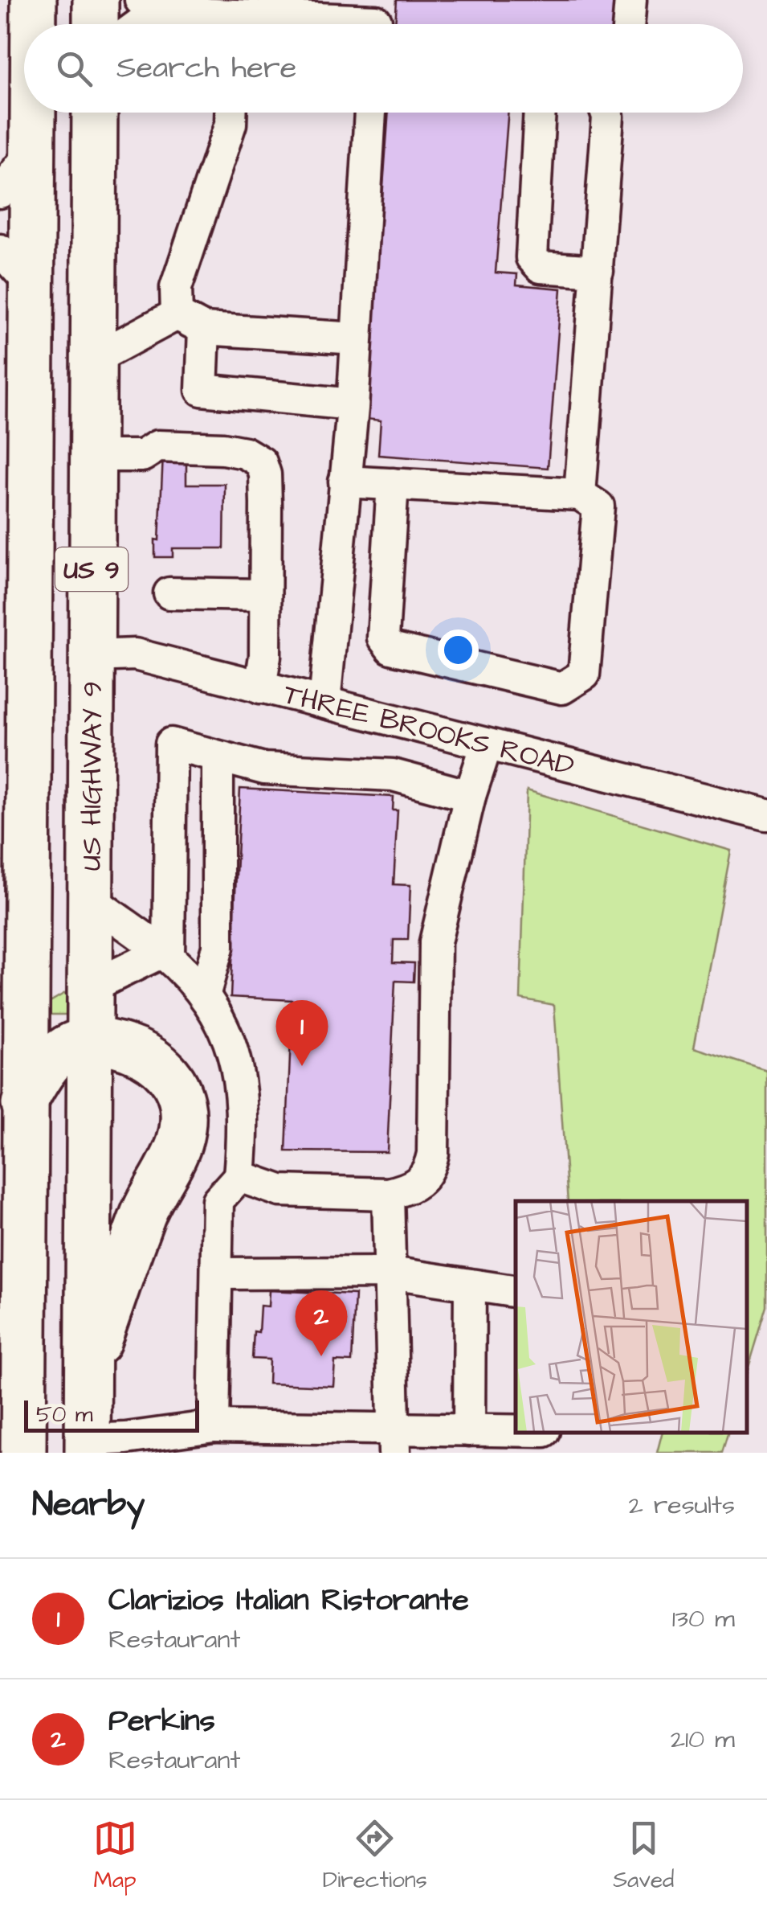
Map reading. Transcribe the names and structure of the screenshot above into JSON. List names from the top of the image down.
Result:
{
  "streets": {
    "highway": ["US 9", "US HIGHWAY 9"],
    "street": ["THREE BROOKS ROAD"]
  },
  "crossings": [
    ["THREE BROOKS ROAD", "US HIGHWAY 9"]
  ],
  "scale_bar": "50 m",
  "page": {
    "search": "Search here",
    "pins": ["1", "2"],
    "scale": "50 m",
    "heading": ["Nearby", "2 results"],
    "list": [
      {
        "mark": "1",
        "name": "Clarizios Italian Ristorante",
        "note": "Restaurant",
        "value": "130 m"
      },
      {
        "mark": "2",
        "name": "Perkins",
        "note": "Restaurant",
        "value": "210 m"
      }
    ],
    "nav": ["Map", "Directions", "Saved"]
  }
}
